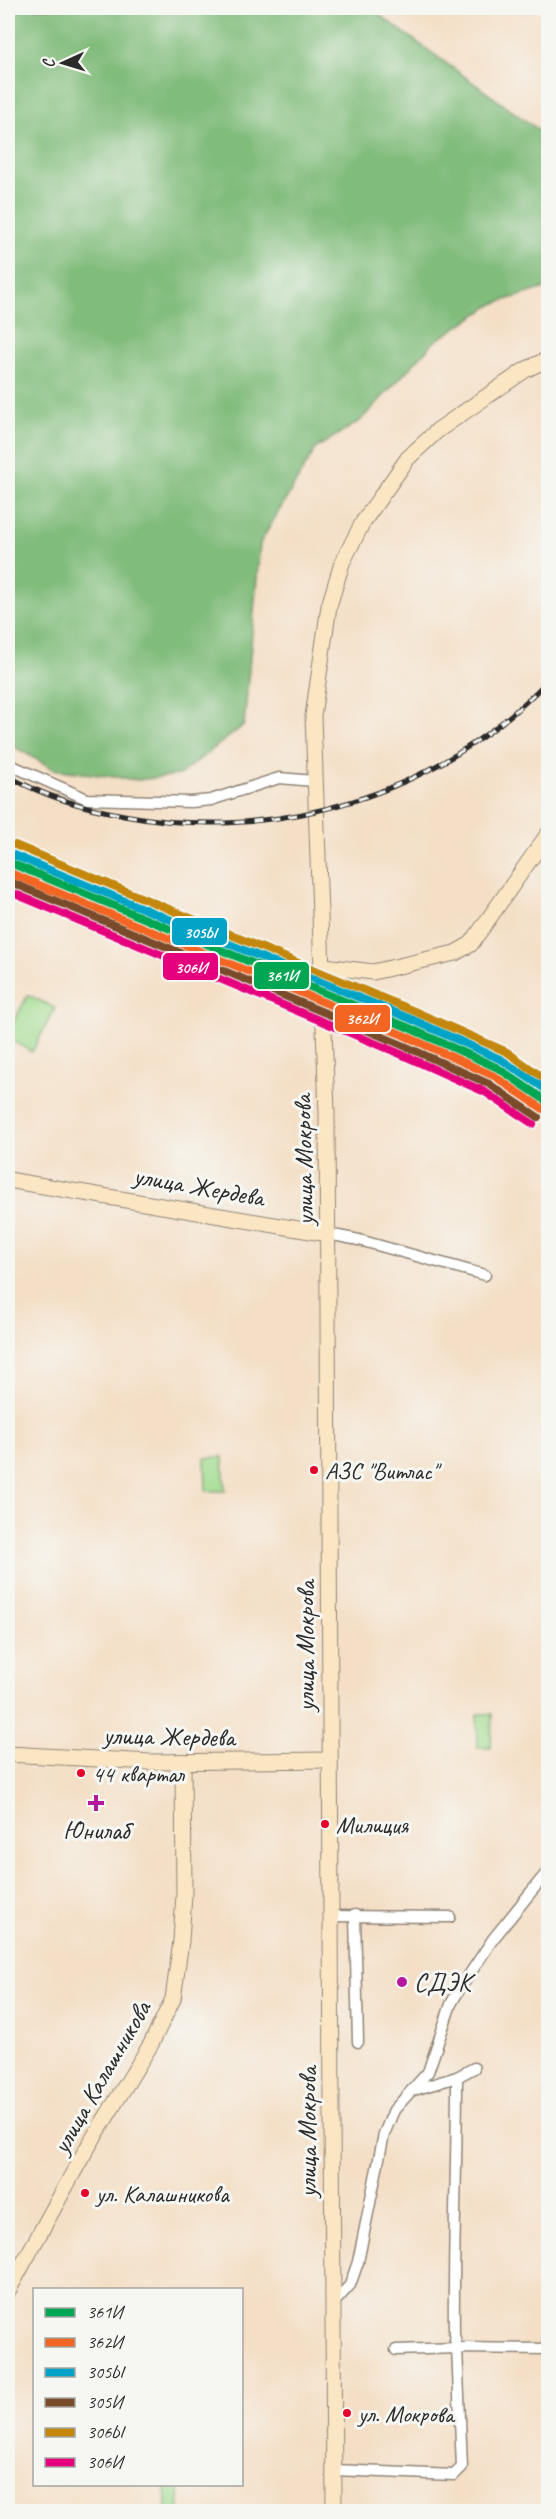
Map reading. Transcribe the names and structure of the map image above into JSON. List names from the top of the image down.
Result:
{
  "streets": {
    "main road": ["улица Мокрова", "улица Жердева", "улица Калашникова"]
  },
  "crossings": [
    ["улица Мокрова", "улица Жердева"],
    ["улица Жердева", "улица Калашникова"]
  ],
  "places": {
    "other": [
      "АЗС \"Витлас\"",
      "44 квартал",
      "Милиция",
      "СДЭК",
      "ул. Калашникова",
      "ул. Мокрова"
    ],
    "health": ["Юнилаб"]
  },
  "lines": [
    "transit line 306Ы",
    "transit line 305Ы",
    "transit line 361И",
    "transit line 362И",
    "transit line 305И",
    "transit line 306И"
  ],
  "legend": [
    "361И",
    "362И",
    "305Ы",
    "305И",
    "306Ы",
    "306И"
  ],
  "north": "left"
}
